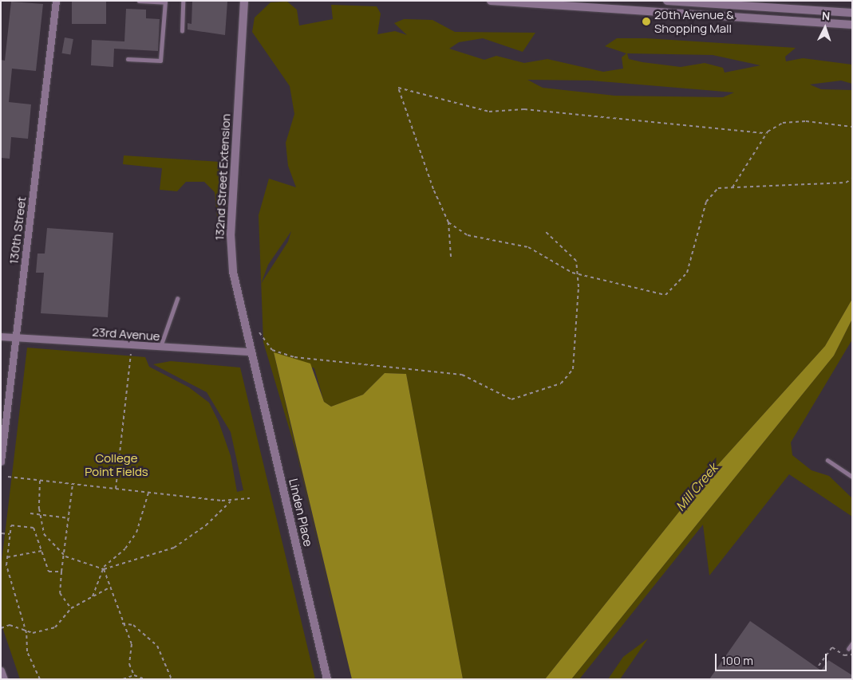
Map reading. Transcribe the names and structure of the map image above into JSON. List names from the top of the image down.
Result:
{
  "streets": {
    "street": [
      "132nd Street Extension",
      "130th Street",
      "23rd Avenue",
      "Linden Place"
    ]
  },
  "crossings": [
    ["132nd Street Extension", "23rd Avenue"],
    ["132nd Street Extension", "Linden Place"],
    ["130th Street", "23rd Avenue"],
    ["23rd Avenue", "Linden Place"]
  ],
  "water": ["Mill Creek"],
  "parks": ["College Point Fields"],
  "places": ["20th Avenue & Shopping Mall"],
  "scale_bar": "100 m",
  "north": "top"
}
